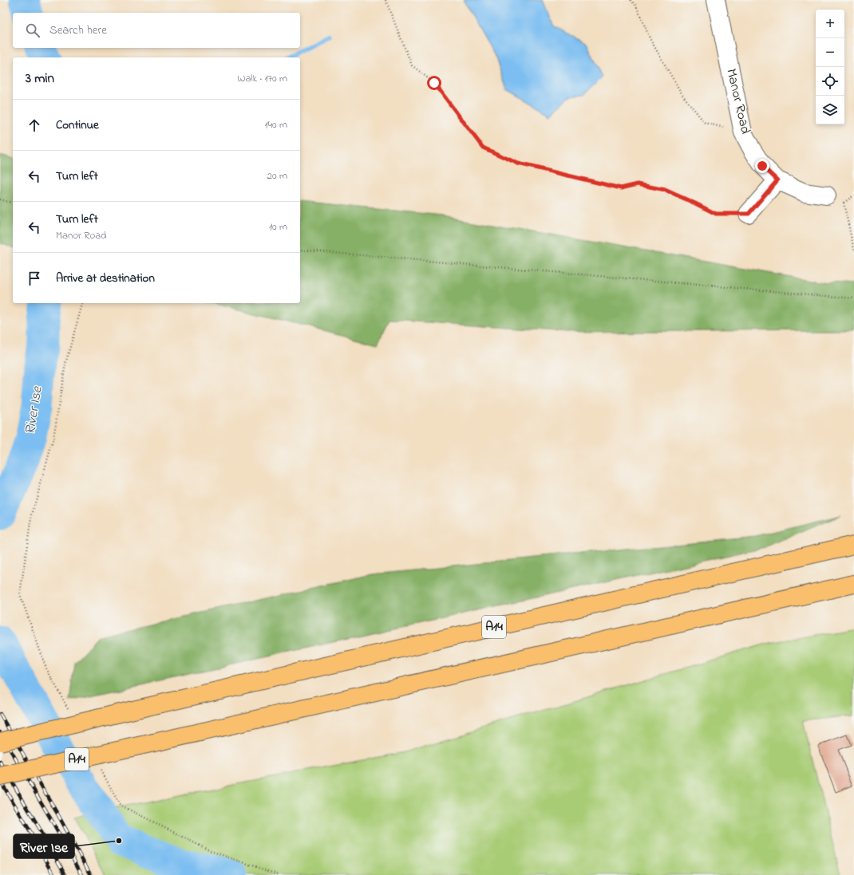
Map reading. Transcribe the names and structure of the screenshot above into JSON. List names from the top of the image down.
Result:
{
  "streets": {
    "highway": ["A14"],
    "street": ["Manor Road"]
  },
  "water": ["River Ise"],
  "places": ["River Ise"],
  "page": {
    "map_buttons": ["+", "−"],
    "search": "Search here",
    "heading": ["3 min", "Walk · 170 m"],
    "list": [
      ["Continue", "140 m"],
      ["Turn left", "20 m"],
      ["Turn left", "Manor Road", "10 m"],
      "Arrive at destination"
    ]
  }
}
